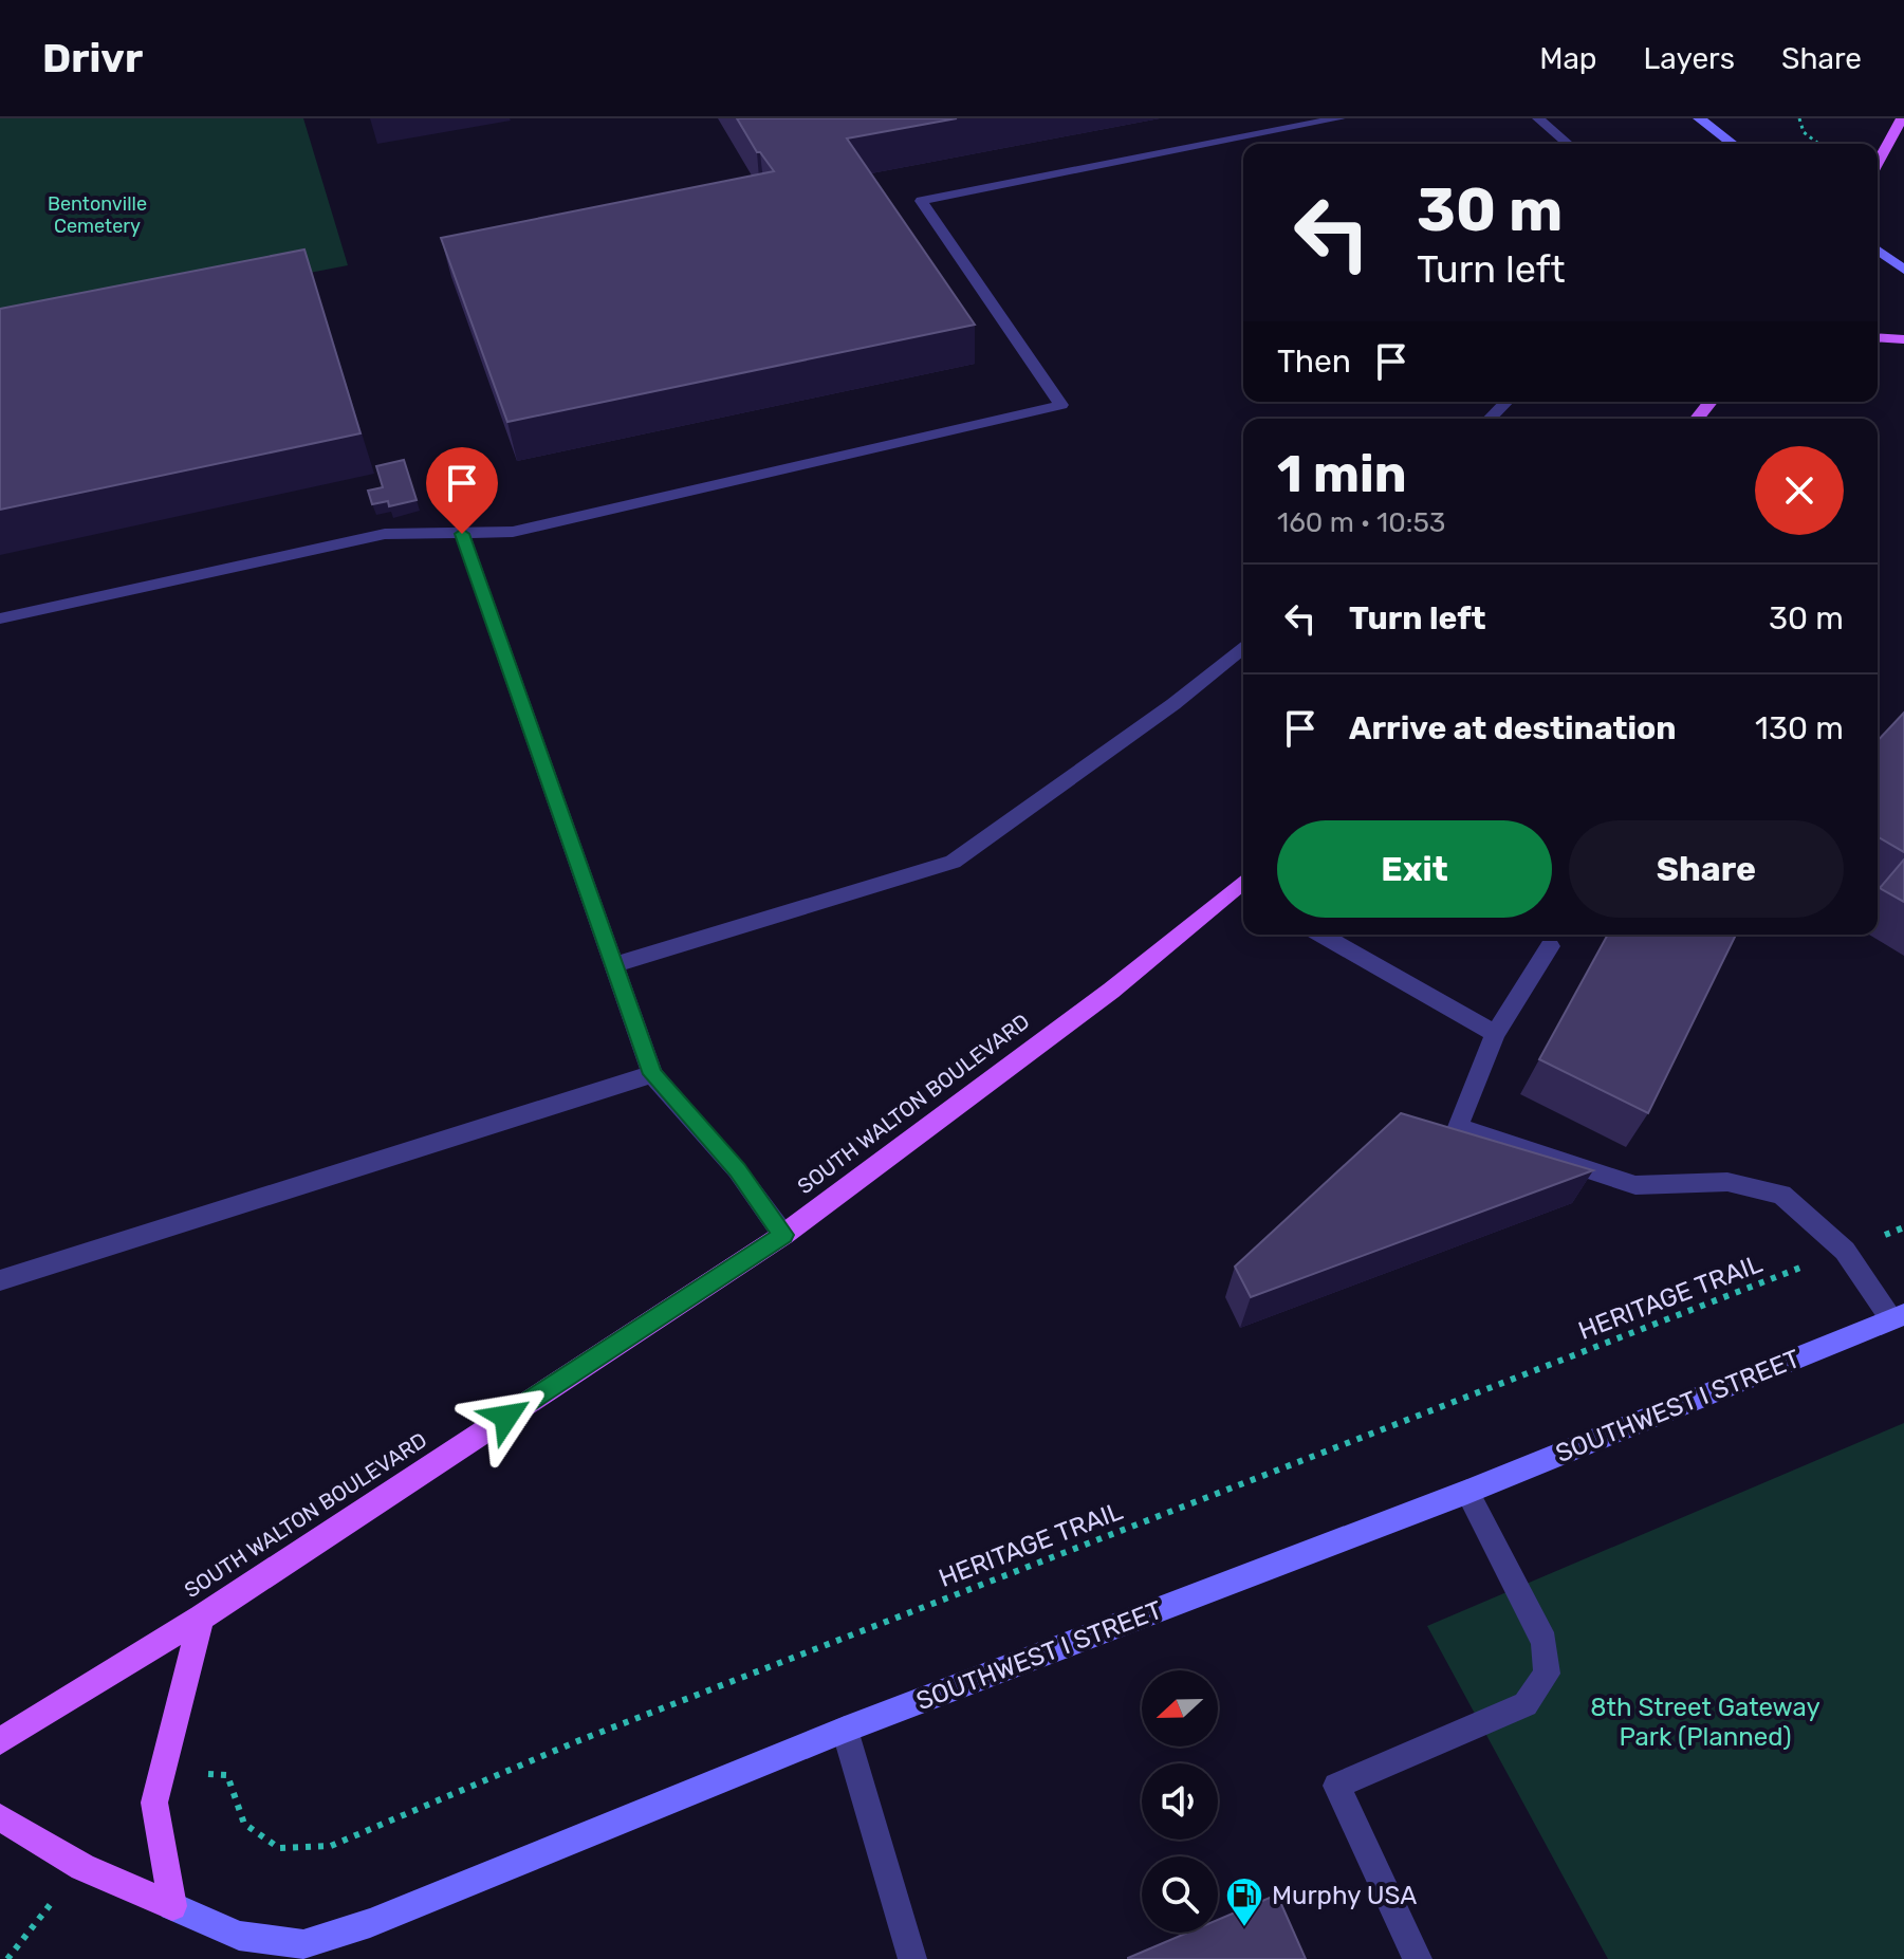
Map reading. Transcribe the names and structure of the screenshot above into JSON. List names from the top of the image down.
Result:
{
  "streets": {
    "main road": ["SOUTH WALTON BOULEVARD", "SOUTHWEST I STREET"],
    "path": ["HERITAGE TRAIL"]
  },
  "parks": ["Bentonville Cemetery", "8th Street Gateway Park (Planned)"],
  "places": {
    "fuel station": ["Murphy USA"]
  },
  "north": "left",
  "page": {
    "header": "Drivr",
    "nav": ["Map", "Layers", "Share"],
    "turn": ["30 m", "Turn left"],
    "then": "Then",
    "heading": ["1 min", "160 m · 10:53"],
    "list": [
      {
        "name": "Turn left",
        "value": "30 m"
      },
      {
        "name": "Arrive at destination",
        "value": "130 m"
      }
    ],
    "buttons": ["Exit", "Share"]
  }
}
